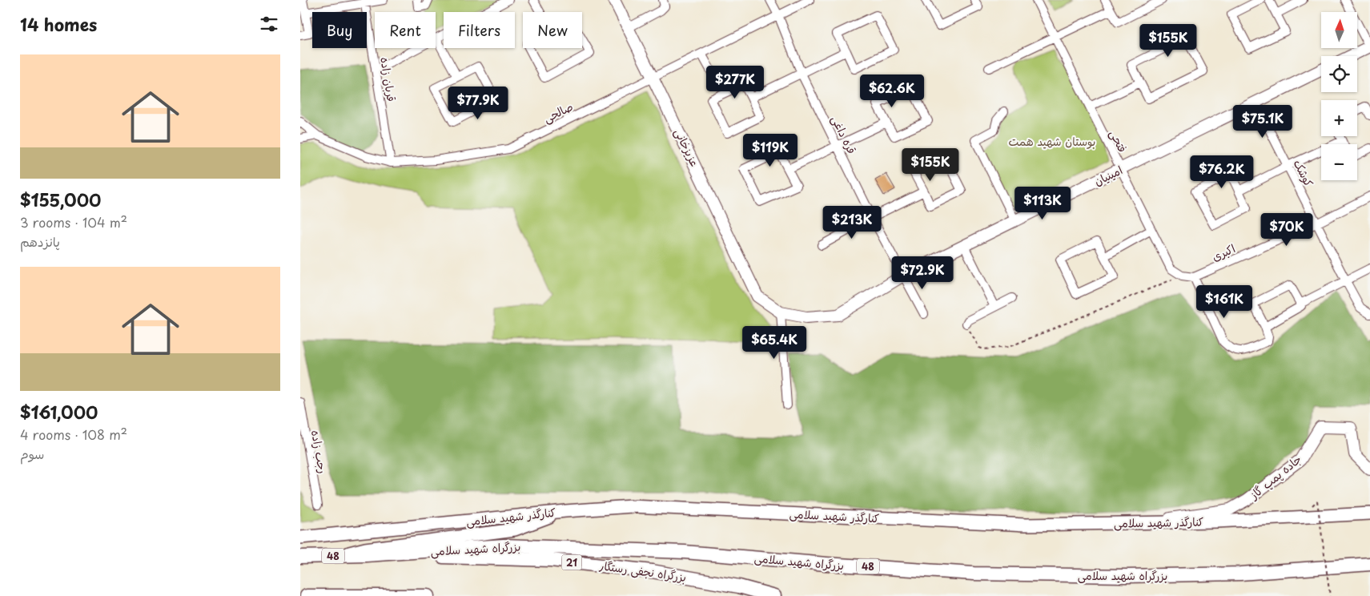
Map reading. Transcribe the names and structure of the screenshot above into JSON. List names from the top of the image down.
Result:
{
  "streets": {
    "highway": [
      "بزرگراه شهید سلامی",
      "48",
      "21",
      "بزرگراه نجفی رستگار"
    ],
    "main road": [
      "عزیزخانی",
      "امینیان",
      "جاده پمپ گاز",
      "کنارگذر شهید سلامی"
    ],
    "street": [
      "قربان زاده",
      "صالحی",
      "قره داغی",
      "فتحی",
      "کوشک",
      "اکبری",
      "رجب زاده"
    ]
  },
  "crossings": [
    ["قربان زاده", "صالحی"],
    ["صالحی", "قره داغی"],
    ["صالحی", "عزیزخانی"],
    ["قره داغی", "امینیان"],
    ["فتحی", "امینیان"],
    ["عزیزخانی", "امینیان"],
    ["کوشک", "امینیان"],
    ["کوشک", "اکبری"],
    ["جاده پمپ گاز", "کنارگذر شهید سلامی"],
    ["بزرگراه شهید سلامی", "بزرگراه نجفی رستگار"]
  ],
  "parks": ["بوستان شهید همت"],
  "north": "top",
  "page": {
    "heading": "14 homes",
    "map_buttons": ["+", "−"],
    "chip": [
      "Buy",
      "Rent",
      "Filters",
      "New"
    ],
    "price": [
      "$155K",
      "$277K",
      "$62.6K",
      "$77.9K",
      "$75.1K",
      "$119K",
      "$155K",
      "$76.2K",
      "$113K",
      "$213K",
      "$70K",
      "$72.9K",
      "$161K",
      "$65.4K"
    ],
    "list": [
      {
        "name": "$155,000",
        "note": "3 rooms · 104 m² · پانزدهم"
      },
      {
        "name": "$161,000",
        "note": "4 rooms · 108 m² · سوم"
      }
    ]
  }
}
